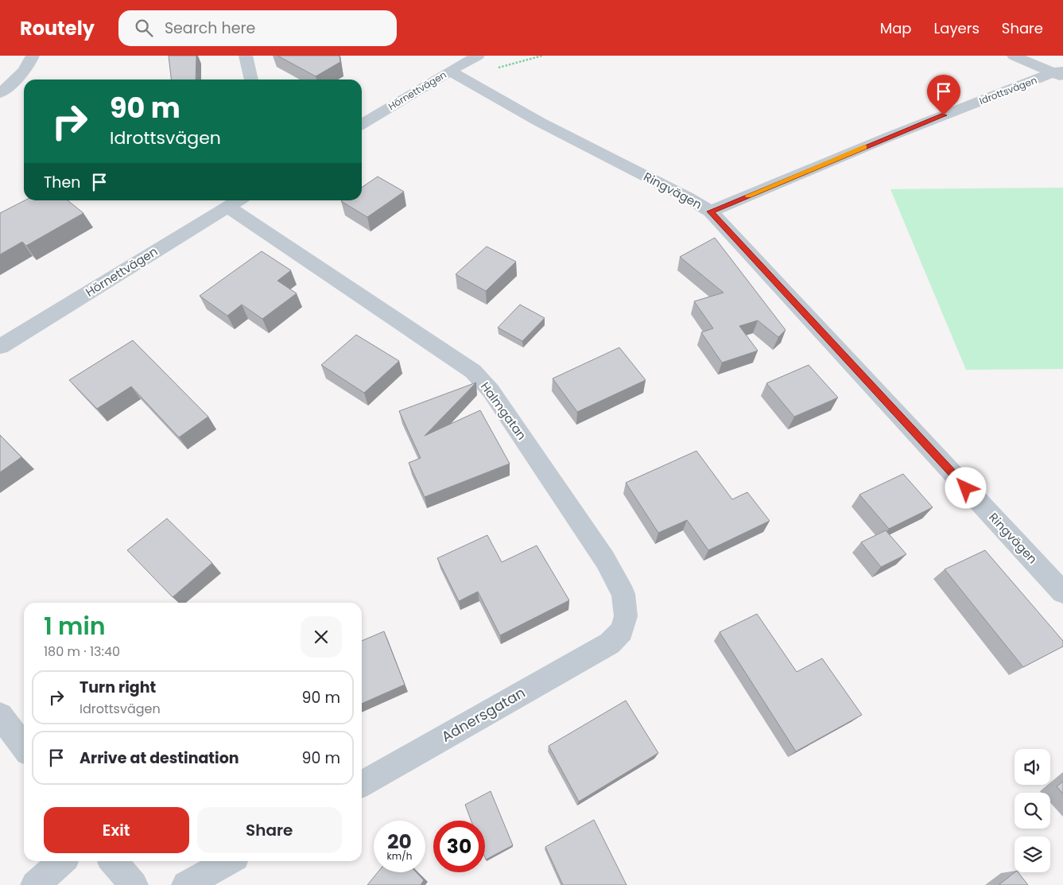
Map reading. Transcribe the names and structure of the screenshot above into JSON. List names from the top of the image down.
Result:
{
  "streets": {
    "street": [
      "Hörnettvägen",
      "Idrottsvägen",
      "Ringvägen",
      "Halmgatan",
      "Adnersgatan"
    ]
  },
  "crossings": [
    ["Hörnettvägen", "Ringvägen"],
    ["Hörnettvägen", "Halmgatan"],
    ["Idrottsvägen", "Ringvägen"],
    ["Halmgatan", "Adnersgatan"]
  ],
  "page": {
    "header": "Routely",
    "search": "Search here",
    "nav": ["Map", "Layers", "Share"],
    "turn": ["90 m", "Idrottsvägen"],
    "then": "Then",
    "heading": ["1 min", "180 m · 13:40"],
    "list": [
      {
        "name": "Turn right",
        "note": "Idrottsvägen",
        "value": "90 m"
      },
      {
        "name": "Arrive at destination",
        "value": "90 m"
      }
    ],
    "buttons": ["Exit", "Share"],
    "speed": "20 km/h",
    "limit": "30"
  }
}
